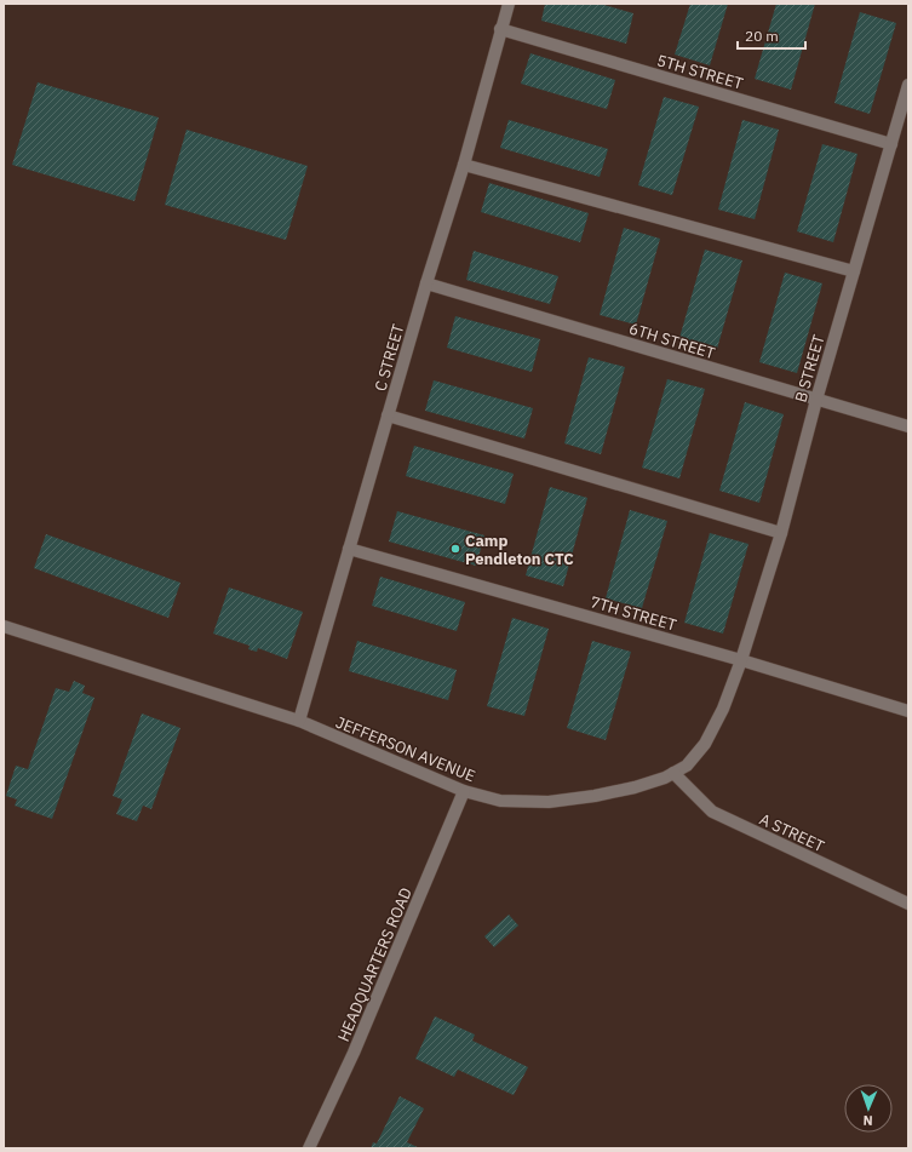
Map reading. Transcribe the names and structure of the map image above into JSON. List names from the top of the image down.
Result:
{
  "streets": {
    "street": [
      "5TH STREET",
      "6TH STREET",
      "C STREET",
      "B STREET",
      "7TH STREET",
      "JEFFERSON AVENUE",
      "A STREET",
      "HEADQUARTERS ROAD"
    ]
  },
  "crossings": [
    ["5TH STREET", "C STREET"],
    ["5TH STREET", "B STREET"],
    ["6TH STREET", "C STREET"],
    ["6TH STREET", "B STREET"],
    ["C STREET", "7TH STREET"],
    ["C STREET", "JEFFERSON AVENUE"],
    ["B STREET", "7TH STREET"],
    ["B STREET", "JEFFERSON AVENUE"],
    ["7TH STREET", "JEFFERSON AVENUE"],
    ["JEFFERSON AVENUE", "A STREET"],
    ["JEFFERSON AVENUE", "HEADQUARTERS ROAD"]
  ],
  "places": ["Camp Pendleton CTC"],
  "scale_bar": "20 m",
  "north": "bottom"
}
